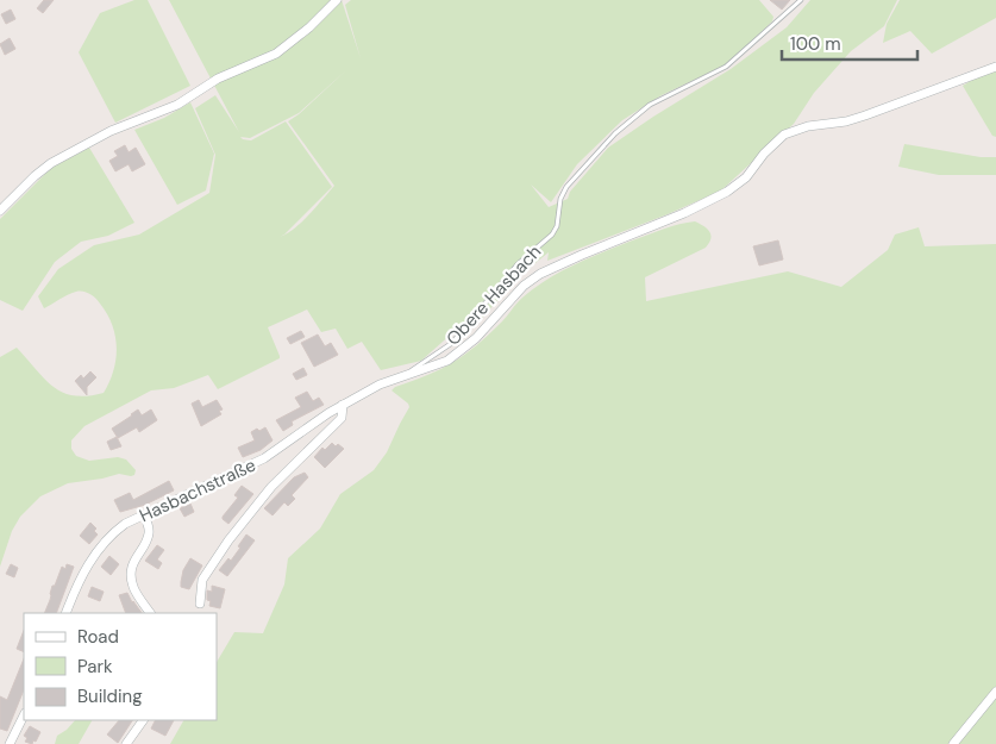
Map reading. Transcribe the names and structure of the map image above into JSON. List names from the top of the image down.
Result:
{
  "streets": {
    "street": ["Hasbachstraße"],
    "lane": ["Obere Hasbach"]
  },
  "crossings": [
    ["Obere Hasbach", "Hasbachstraße"]
  ],
  "legend": ["Road", "Park", "Building"],
  "scale_bar": "100 m"
}
